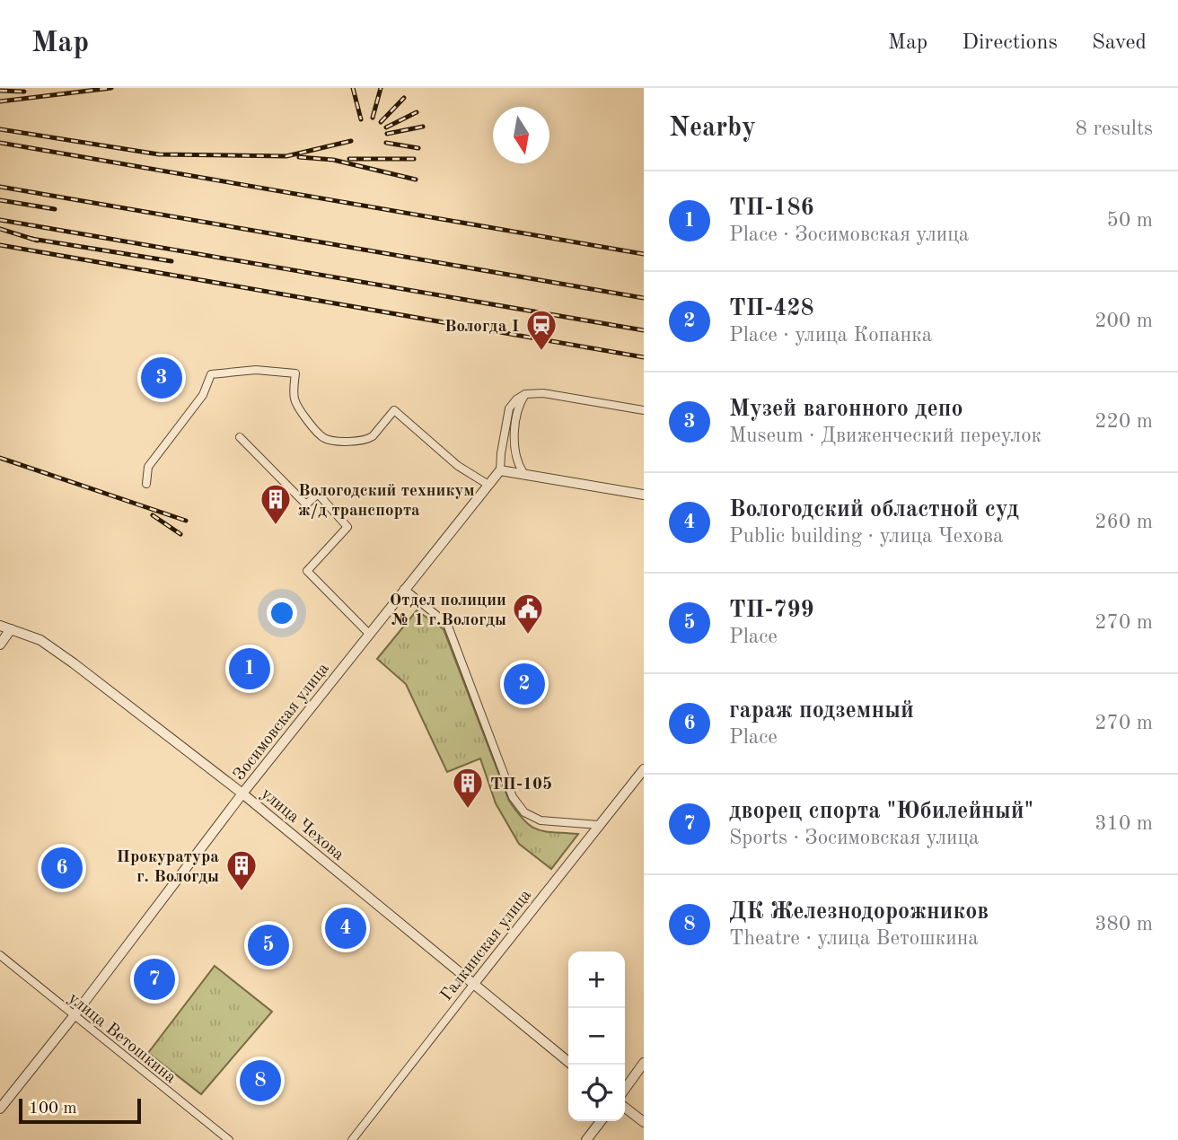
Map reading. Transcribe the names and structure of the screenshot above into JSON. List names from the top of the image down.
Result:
{
  "streets": {
    "street": [
      "Зосимовская улица",
      "улица Чехова",
      "Галкинская улица",
      "улица Ветошкина"
    ]
  },
  "crossings": [
    ["Зосимовская улица", "улица Чехова"],
    ["Зосимовская улица", "улица Ветошкина"],
    ["улица Чехова", "Галкинская улица"]
  ],
  "places": {
    "station": ["Вологда I"],
    "building": ["Вологодский техникум ж/д транспорта", "ТП-105", "Прокуратура г. Вологды"],
    "public building": ["Отдел полиции № 1 г.Вологды"]
  },
  "scale_bar": "100 m",
  "north": "bottom",
  "page": {
    "header": "Map",
    "nav": ["Map", "Directions", "Saved"],
    "heading": ["Nearby", "8 results"],
    "list": [
      {
        "mark": "1",
        "name": "ТП-186",
        "note": "Place · Зосимовская улица",
        "value": "50 m"
      },
      {
        "mark": "2",
        "name": "ТП-428",
        "note": "Place · улица Копанка",
        "value": "200 m"
      },
      {
        "mark": "3",
        "name": "Музей вагонного депо",
        "note": "Museum · Движенческий переулок",
        "value": "220 m"
      },
      {
        "mark": "4",
        "name": "Вологодский областной суд",
        "note": "Public building · улица Чехова",
        "value": "260 m"
      },
      {
        "mark": "5",
        "name": "ТП-799",
        "note": "Place",
        "value": "270 m"
      },
      {
        "mark": "6",
        "name": "гараж подземный",
        "note": "Place",
        "value": "270 m"
      },
      {
        "mark": "7",
        "name": "дворец спорта \"Юбилейный\"",
        "note": "Sports · Зосимовская улица",
        "value": "310 m"
      },
      {
        "mark": "8",
        "name": "ДК Железнодорожников",
        "note": "Theatre · улица Ветошкина",
        "value": "380 m"
      }
    ],
    "pins": [
      "3",
      "1",
      "2",
      "6",
      "4",
      "5",
      "7",
      "8"
    ],
    "map_buttons": ["+", "−"],
    "scale": "100 m"
  }
}
